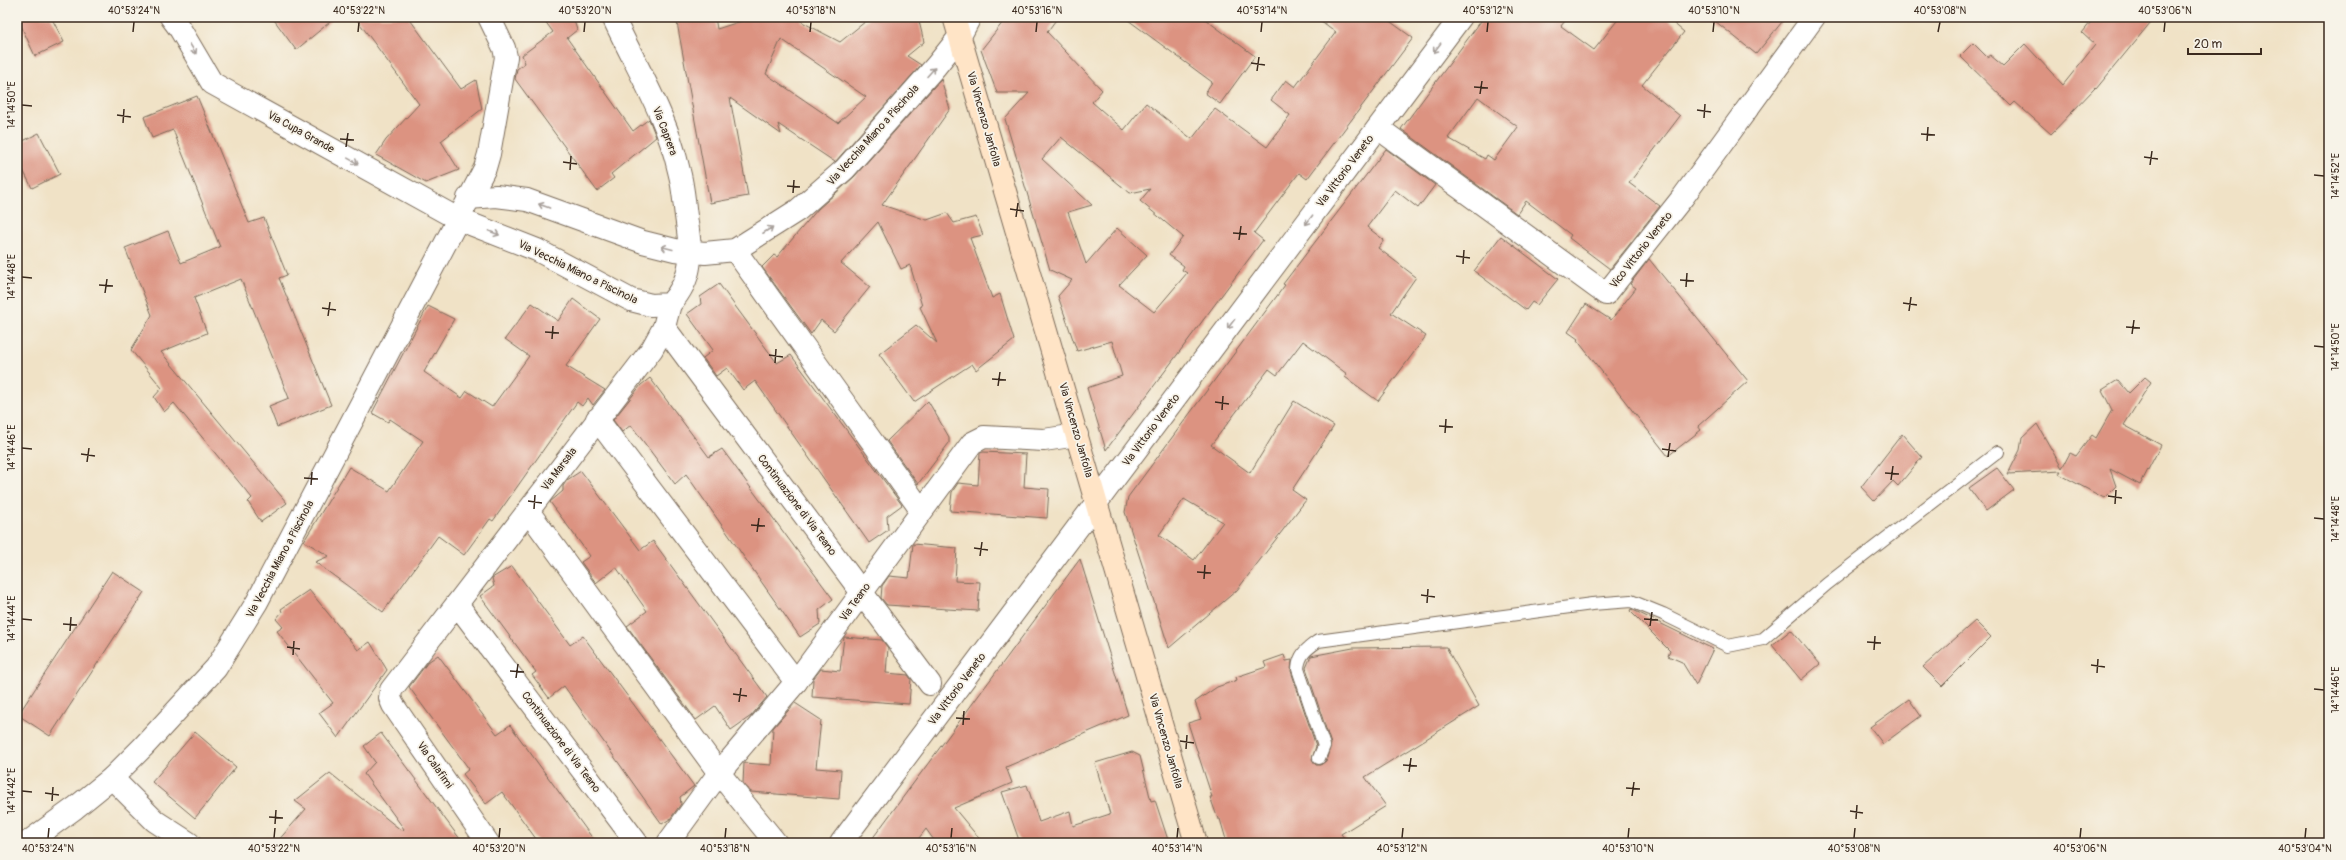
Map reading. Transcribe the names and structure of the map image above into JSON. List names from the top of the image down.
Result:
{
  "streets": {
    "main road": ["Via Vincenzo Janfolla"],
    "street": [
      "Via Caprera",
      "Via Cupa Grande",
      "Via Vecchia Miano a Piscinola",
      "Via Vittorio Veneto",
      "Vico Vittorio Veneto",
      "Via Marsala",
      "Continuazione di Via Teano",
      "Via Teano",
      "Via Calafimi"
    ]
  },
  "crossings": [
    ["Via Vincenzo Janfolla", "Via Vecchia Miano a Piscinola"],
    ["Via Vincenzo Janfolla", "Via Vittorio Veneto"],
    ["Via Vincenzo Janfolla", "Via Teano"],
    ["Via Caprera", "Via Vecchia Miano a Piscinola"],
    ["Via Cupa Grande", "Via Vecchia Miano a Piscinola"],
    ["Via Vecchia Miano a Piscinola", "Via Marsala"],
    ["Via Vittorio Veneto", "Vico Vittorio Veneto"],
    ["Via Marsala", "Continuazione di Via Teano"],
    ["Via Marsala", "Via Calafimi"],
    ["Continuazione di Via Teano", "Via Teano"]
  ],
  "one_way": ["Via Cupa Grande", "Via Vittorio Veneto"],
  "scale_bar": "20 m",
  "coordinates": [
    "40°53'24\"N",
    "40°53'22\"N",
    "40°53'20\"N",
    "40°53'18\"N",
    "40°53'16\"N",
    "40°53'14\"N",
    "40°53'12\"N",
    "40°53'10\"N",
    "40°53'08\"N",
    "40°53'06\"N",
    "14°14'50\"E",
    "14°14'52\"E",
    "14°14'48\"E",
    "14°14'46\"E",
    "14°14'44\"E",
    "14°14'42\"E",
    "40°53'04\"N"
  ]
}
